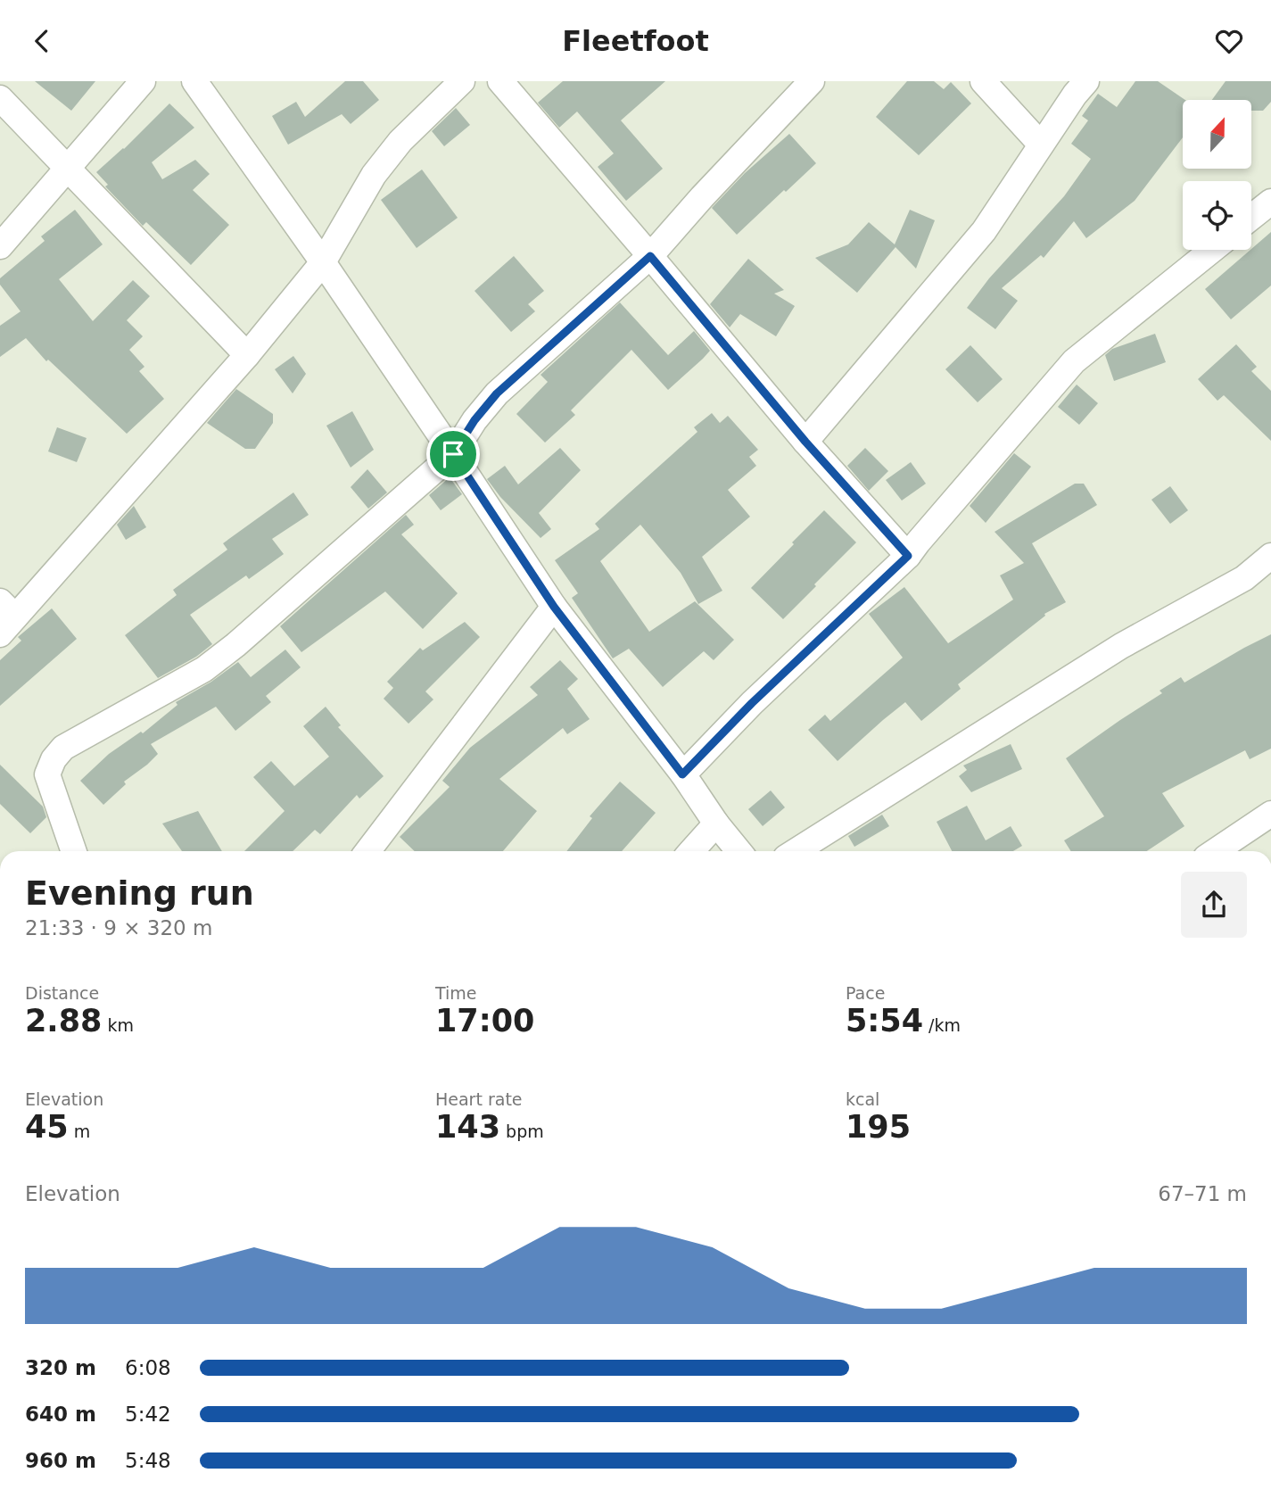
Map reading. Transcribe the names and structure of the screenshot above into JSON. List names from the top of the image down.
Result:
{
  "north": "top",
  "page": {
    "header": "Fleetfoot",
    "heading": ["Evening run", "21:33 · 9 × 320 m"],
    "stats": [
      ["Distance", "2.88 km"],
      ["Time", "17:00"],
      ["Pace", "5:54 /km"],
      ["Elevation", "45 m"],
      ["Heart rate", "143 bpm"],
      ["kcal", "195"]
    ],
    "chart": ["Elevation", "67–71 m"],
    "list": [
      {
        "name": "320 m",
        "note": "6:08"
      },
      {
        "name": "640 m",
        "note": "5:42"
      },
      {
        "name": "960 m",
        "note": "5:48"
      }
    ]
  }
}
